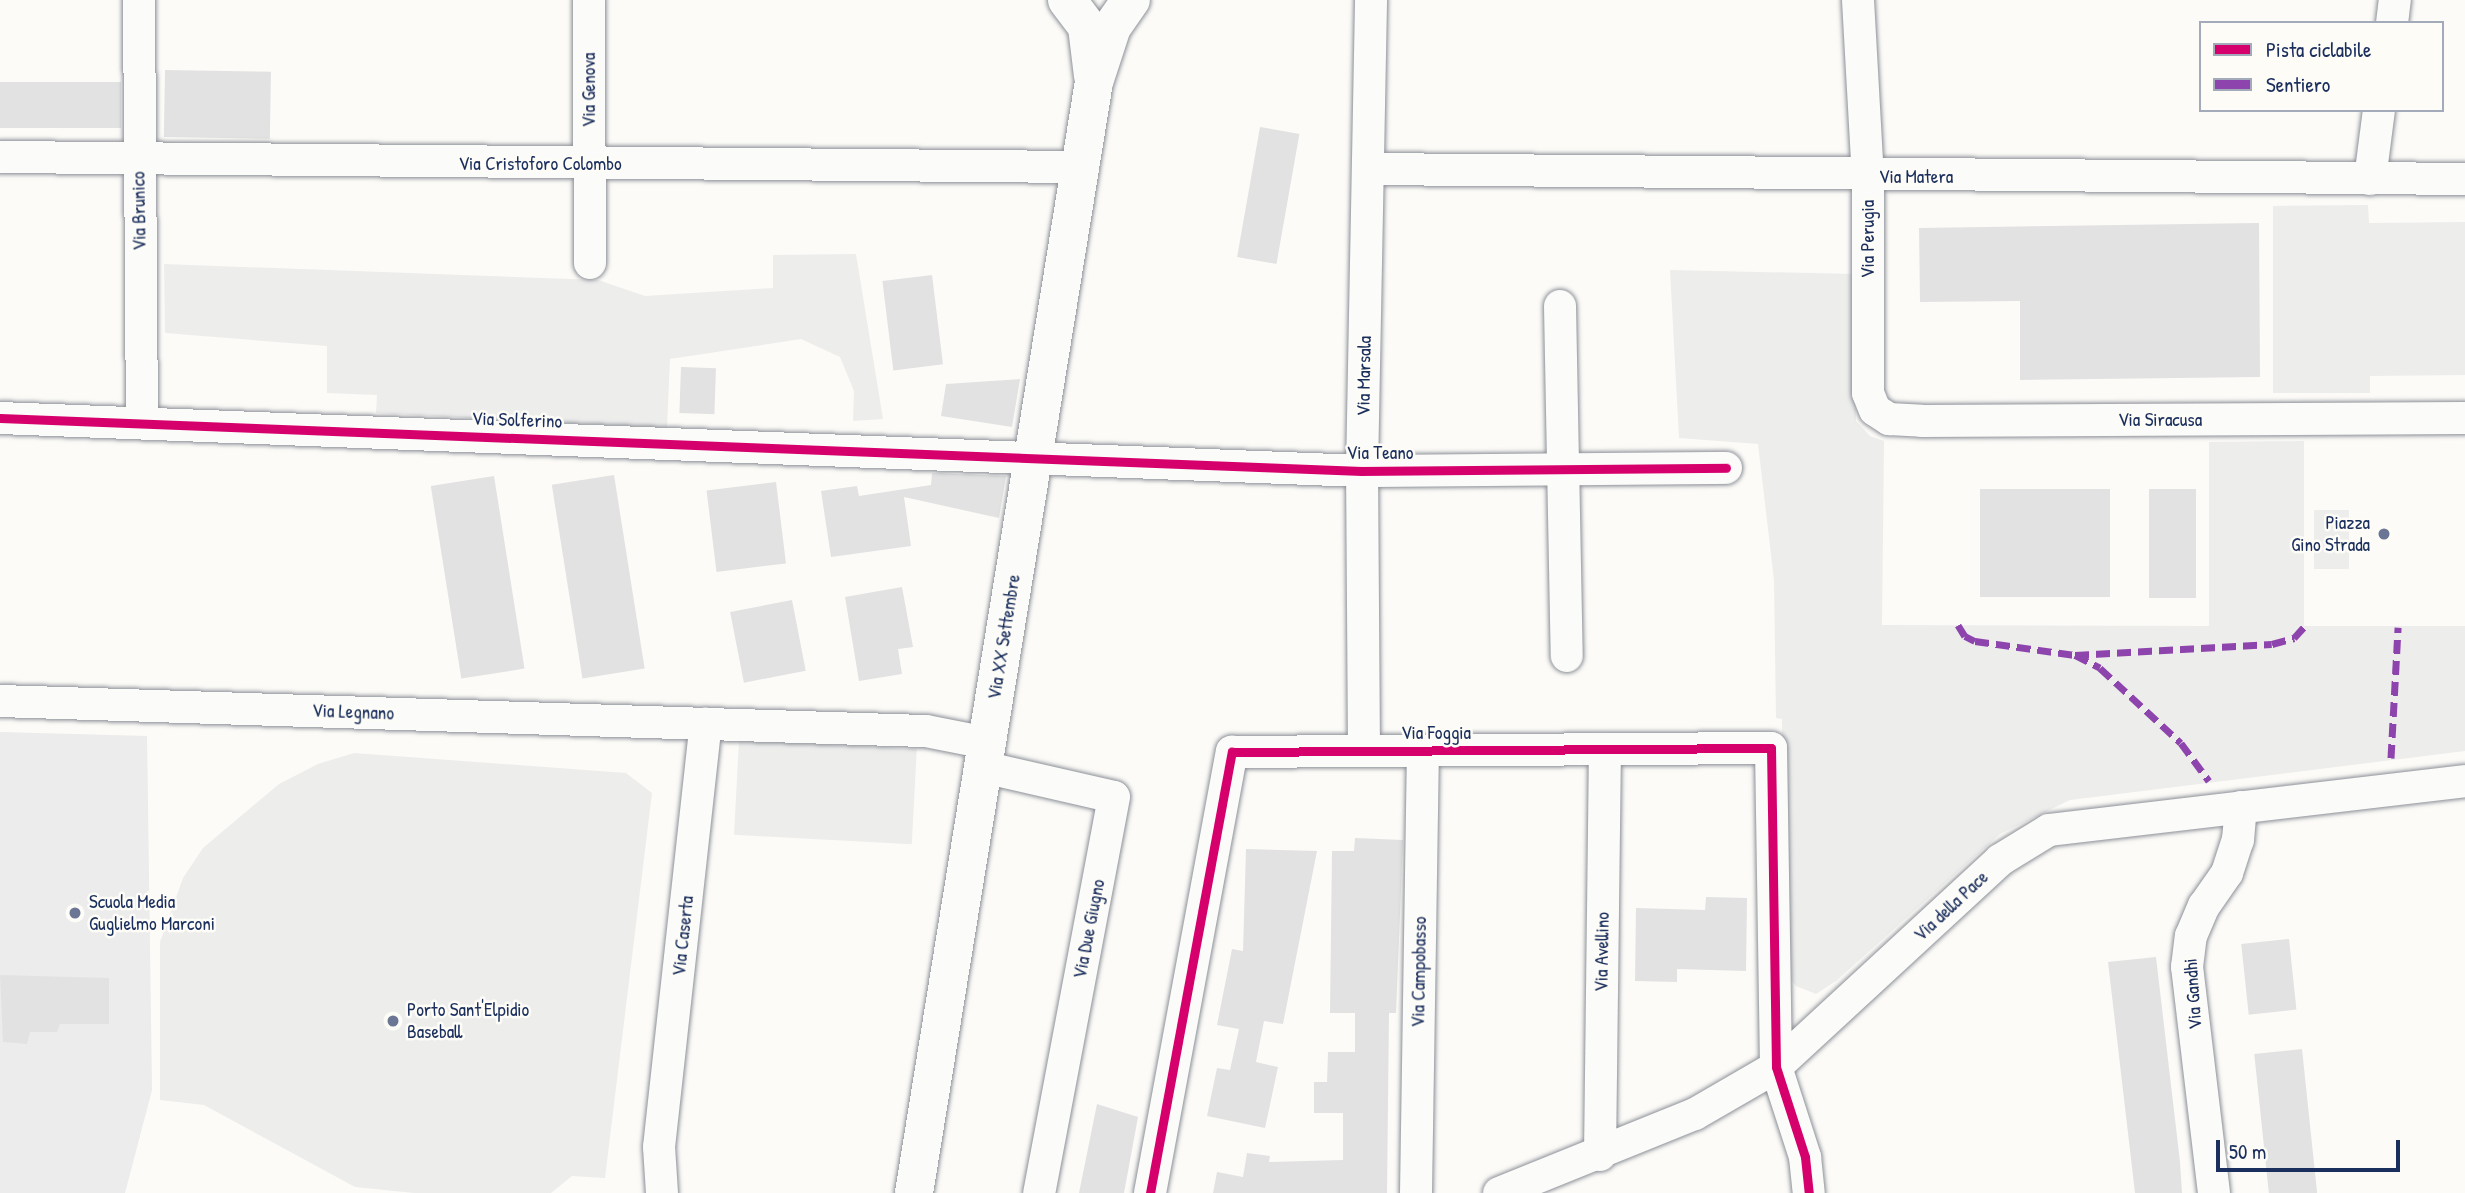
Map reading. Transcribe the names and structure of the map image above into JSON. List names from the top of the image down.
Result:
{
  "streets": {
    "main road": ["Via XX Settembre"],
    "street": [
      "Via Genova",
      "Via Cristoforo Colombo",
      "Via Matera",
      "Via Brunico",
      "Via Perugia",
      "Via Marsala",
      "Via Solferino",
      "Via Siracusa",
      "Via Teano",
      "Via Legnano",
      "Via Foggia",
      "Via della Pace",
      "Via Due Giugno",
      "Via Caserta",
      "Via Avellino",
      "Via Campobasso",
      "Via Gandhi"
    ]
  },
  "crossings": [
    ["Via Genova", "Via Cristoforo Colombo"],
    ["Via Cristoforo Colombo", "Via Brunico"],
    ["Via Cristoforo Colombo", "Via XX Settembre"],
    ["Via Matera", "Via Perugia"],
    ["Via Matera", "Via Marsala"],
    ["Via Brunico", "Via Solferino"],
    ["Via Perugia", "Via Siracusa"],
    ["Via Marsala", "Via Teano"],
    ["Via Marsala", "Via Foggia"],
    ["Via Solferino", "Via Teano"],
    ["Via Solferino", "Via XX Settembre"],
    ["Via Teano", "Via XX Settembre"],
    ["Via XX Settembre", "Via Legnano"],
    ["Via XX Settembre", "Via Due Giugno"],
    ["Via Legnano", "Via Due Giugno"],
    ["Via Legnano", "Via Caserta"],
    ["Via Foggia", "Via della Pace"],
    ["Via Foggia", "Via Avellino"],
    ["Via Foggia", "Via Campobasso"],
    ["Via della Pace", "Via Avellino"],
    ["Via della Pace", "Via Gandhi"]
  ],
  "places": ["Piazza Gino Strada", "Scuola Media Guglielmo Marconi", "Porto Sant'Elpidio Baseball"],
  "legend": ["Pista ciclabile", "Sentiero"],
  "scale_bar": "50 m"
}
